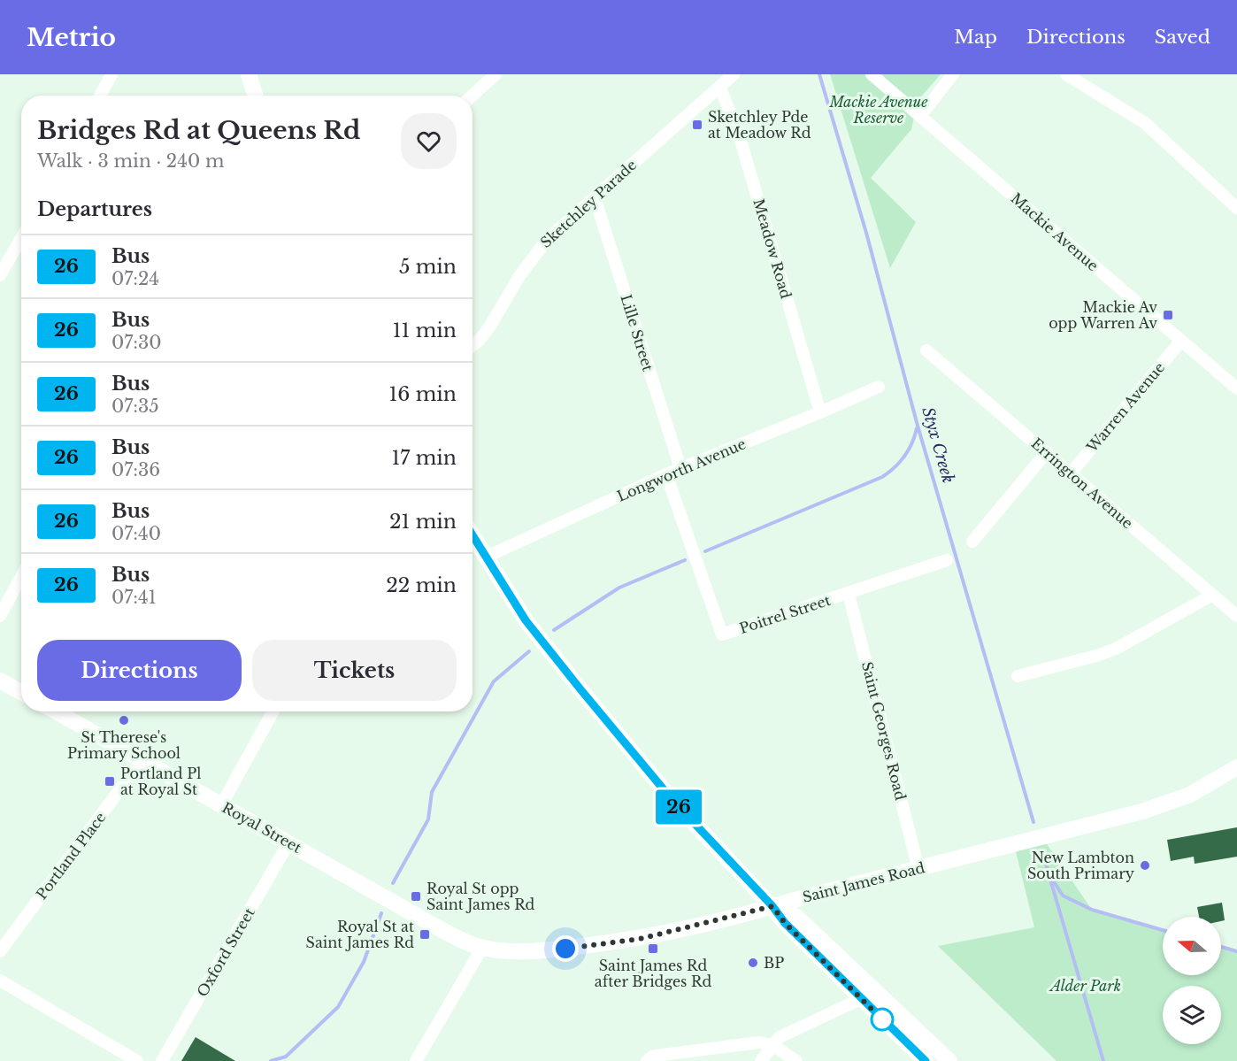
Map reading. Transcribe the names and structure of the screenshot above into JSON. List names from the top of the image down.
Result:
{
  "streets": {
    "main road": ["Royal Street", "Saint James Road"],
    "street": [
      "Sketchley Parade",
      "Mackie Avenue",
      "Meadow Road",
      "Lille Street",
      "Warren Avenue",
      "Longworth Avenue",
      "Errington Avenue",
      "Poitrel Street",
      "Saint Georges Road",
      "Portland Place",
      "Oxford Street"
    ]
  },
  "crossings": [
    ["Sketchley Parade", "Meadow Road"],
    ["Sketchley Parade", "Lille Street"],
    ["Mackie Avenue", "Warren Avenue"],
    ["Meadow Road", "Longworth Avenue"],
    ["Lille Street", "Longworth Avenue"],
    ["Warren Avenue", "Errington Avenue"],
    ["Longworth Avenue", "Poitrel Street"],
    ["Poitrel Street", "Saint Georges Road"],
    ["Saint Georges Road", "Saint James Road"],
    ["Royal Street", "Portland Place"],
    ["Royal Street", "Saint James Road"],
    ["Royal Street", "Oxford Street"]
  ],
  "water": ["Styx Creek"],
  "parks": ["Mackie Avenue Reserve", "Alder Park"],
  "places": {
    "transit": [
      "Sketchley Pde at Meadow Rd",
      "Mackie Av opp Warren Av",
      "Portland Pl at Royal St",
      "Royal St opp Saint James Rd",
      "Royal St at Saint James Rd",
      "Saint James Rd after Bridges Rd"
    ],
    "other": ["St Therese's Primary School", "New Lambton South Primary", "BP"]
  },
  "lines": ["bus line 26"],
  "north": "left",
  "page": {
    "header": "Metrio",
    "nav": ["Map", "Directions", "Saved"],
    "on_map": "26",
    "heading": [
      ["Bridges Rd at Queens Rd", "Walk · 3 min · 240 m"],
      "Departures"
    ],
    "list": [
      {
        "mark": "26",
        "name": "Bus",
        "note": "07:24",
        "value": "5 min"
      },
      {
        "mark": "26",
        "name": "Bus",
        "note": "07:30",
        "value": "11 min"
      },
      {
        "mark": "26",
        "name": "Bus",
        "note": "07:35",
        "value": "16 min"
      },
      {
        "mark": "26",
        "name": "Bus",
        "note": "07:36",
        "value": "17 min"
      },
      {
        "mark": "26",
        "name": "Bus",
        "note": "07:40",
        "value": "21 min"
      },
      {
        "mark": "26",
        "name": "Bus",
        "note": "07:41",
        "value": "22 min"
      }
    ],
    "buttons": ["Directions", "Tickets"]
  }
}
